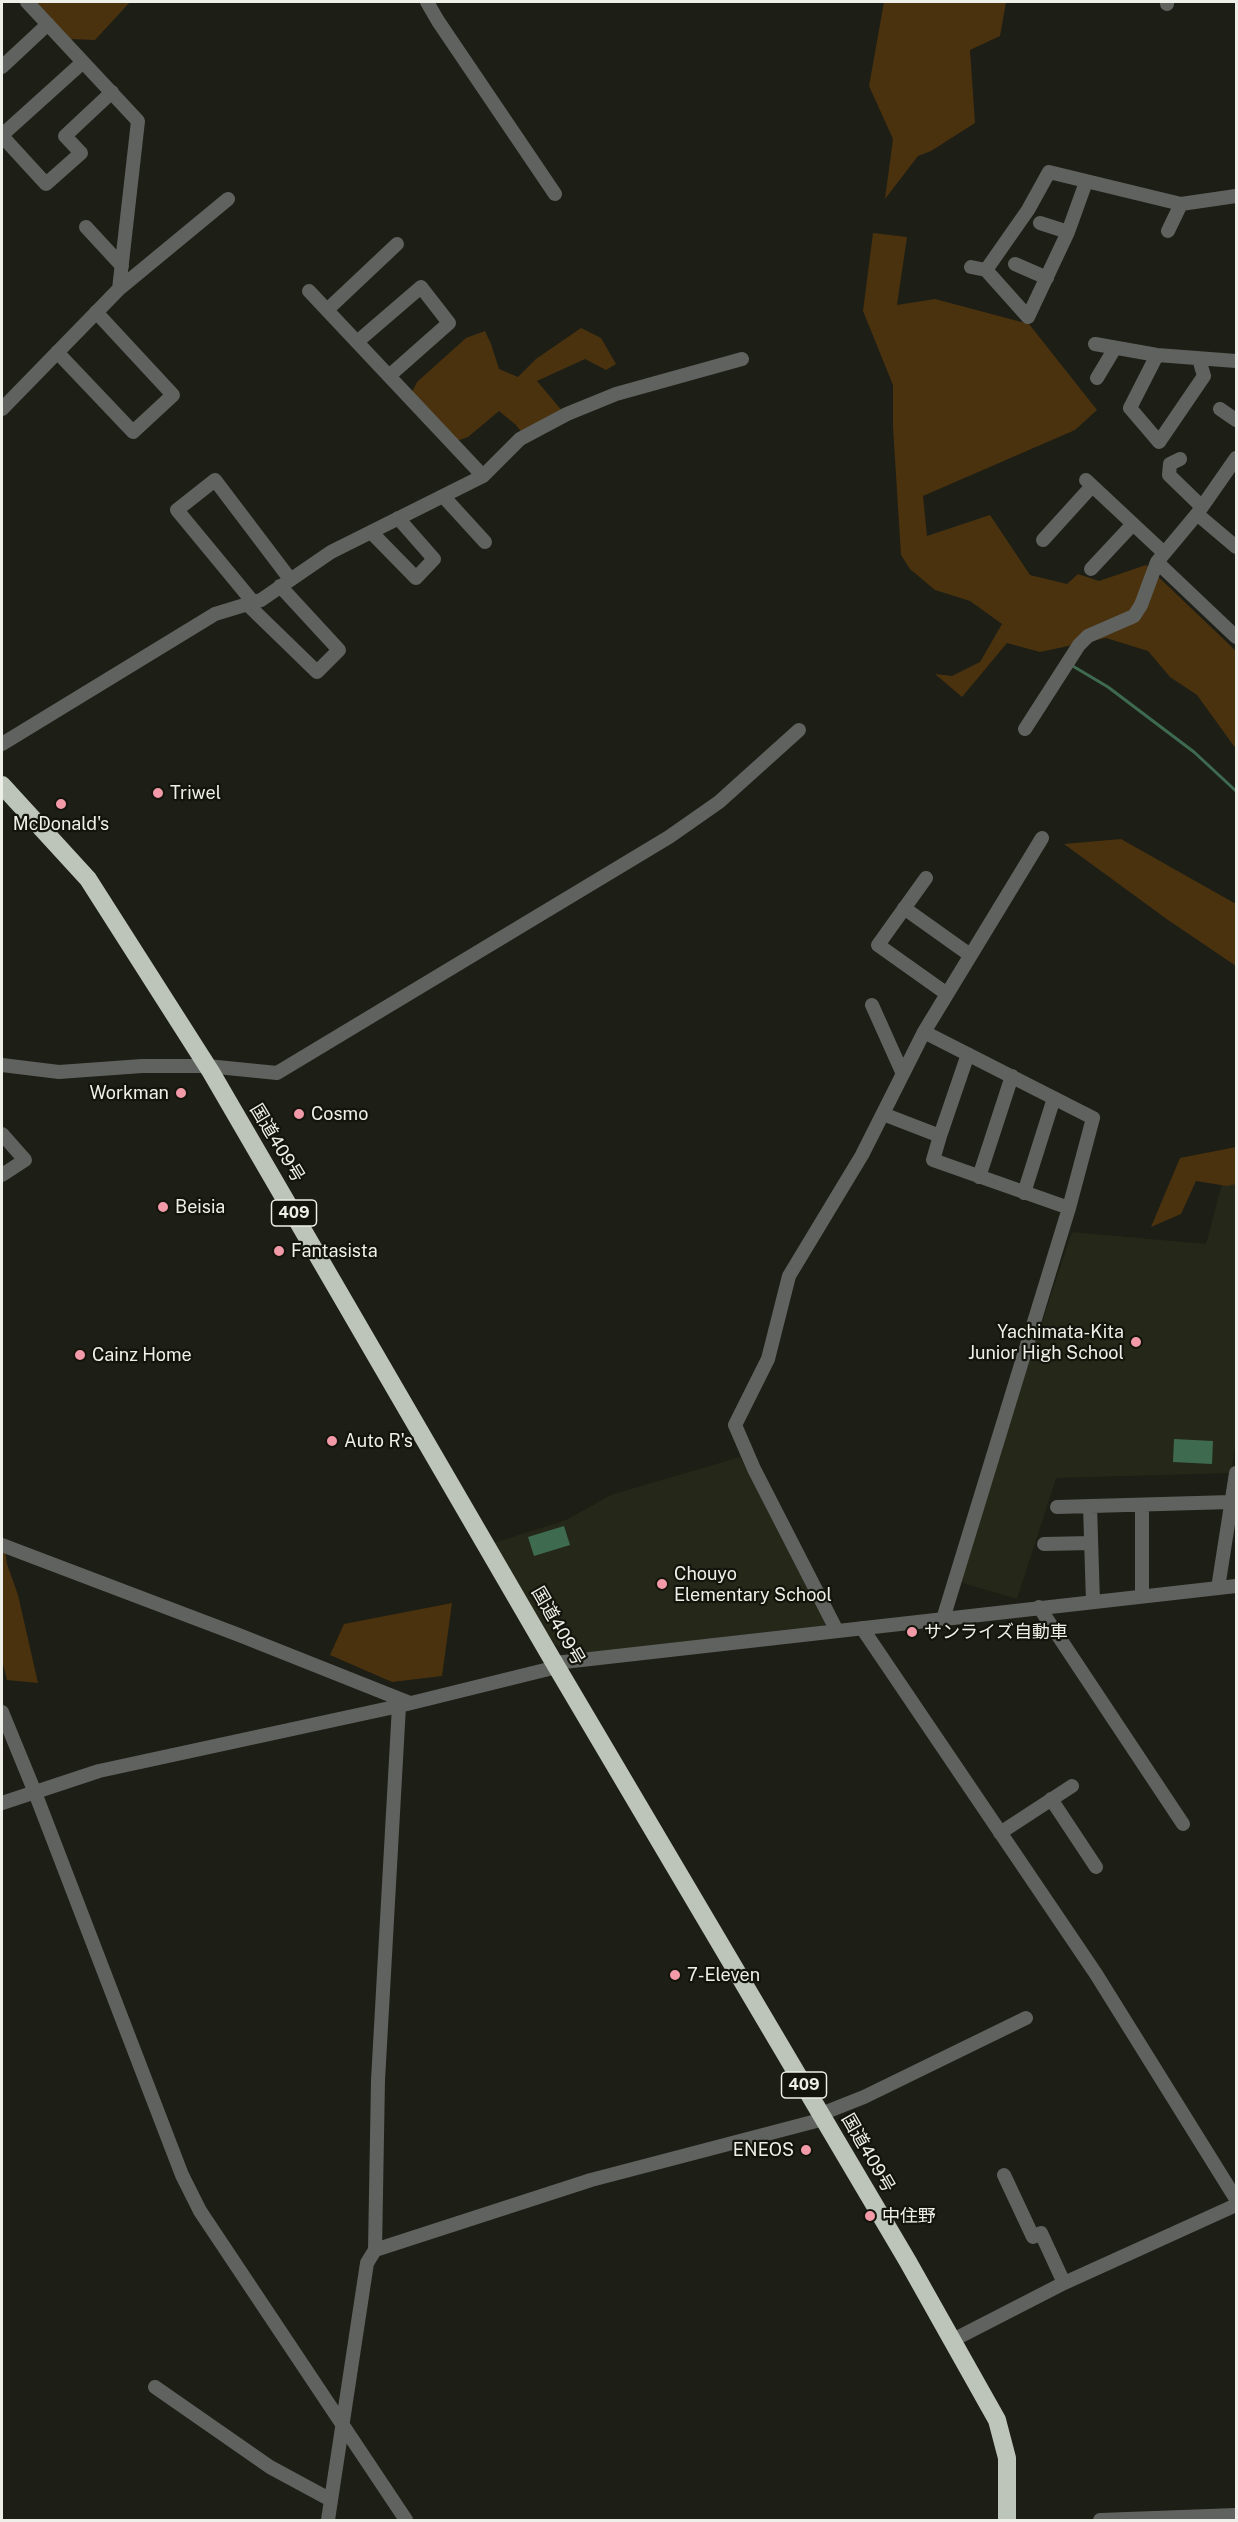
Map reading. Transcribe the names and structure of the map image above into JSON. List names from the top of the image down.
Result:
{
  "streets": {
    "highway": ["国道409号", "409"]
  },
  "places": [
    "Triwel",
    "McDonald's",
    "Workman",
    "Cosmo",
    "Beisia",
    "Fantasista",
    "Yachimata-Kita Junior High School",
    "Cainz Home",
    "Auto R's",
    "Chouyo Elementary School",
    "サンライズ自動車",
    "7-Eleven",
    "ENEOS",
    "中住野"
  ]
}
